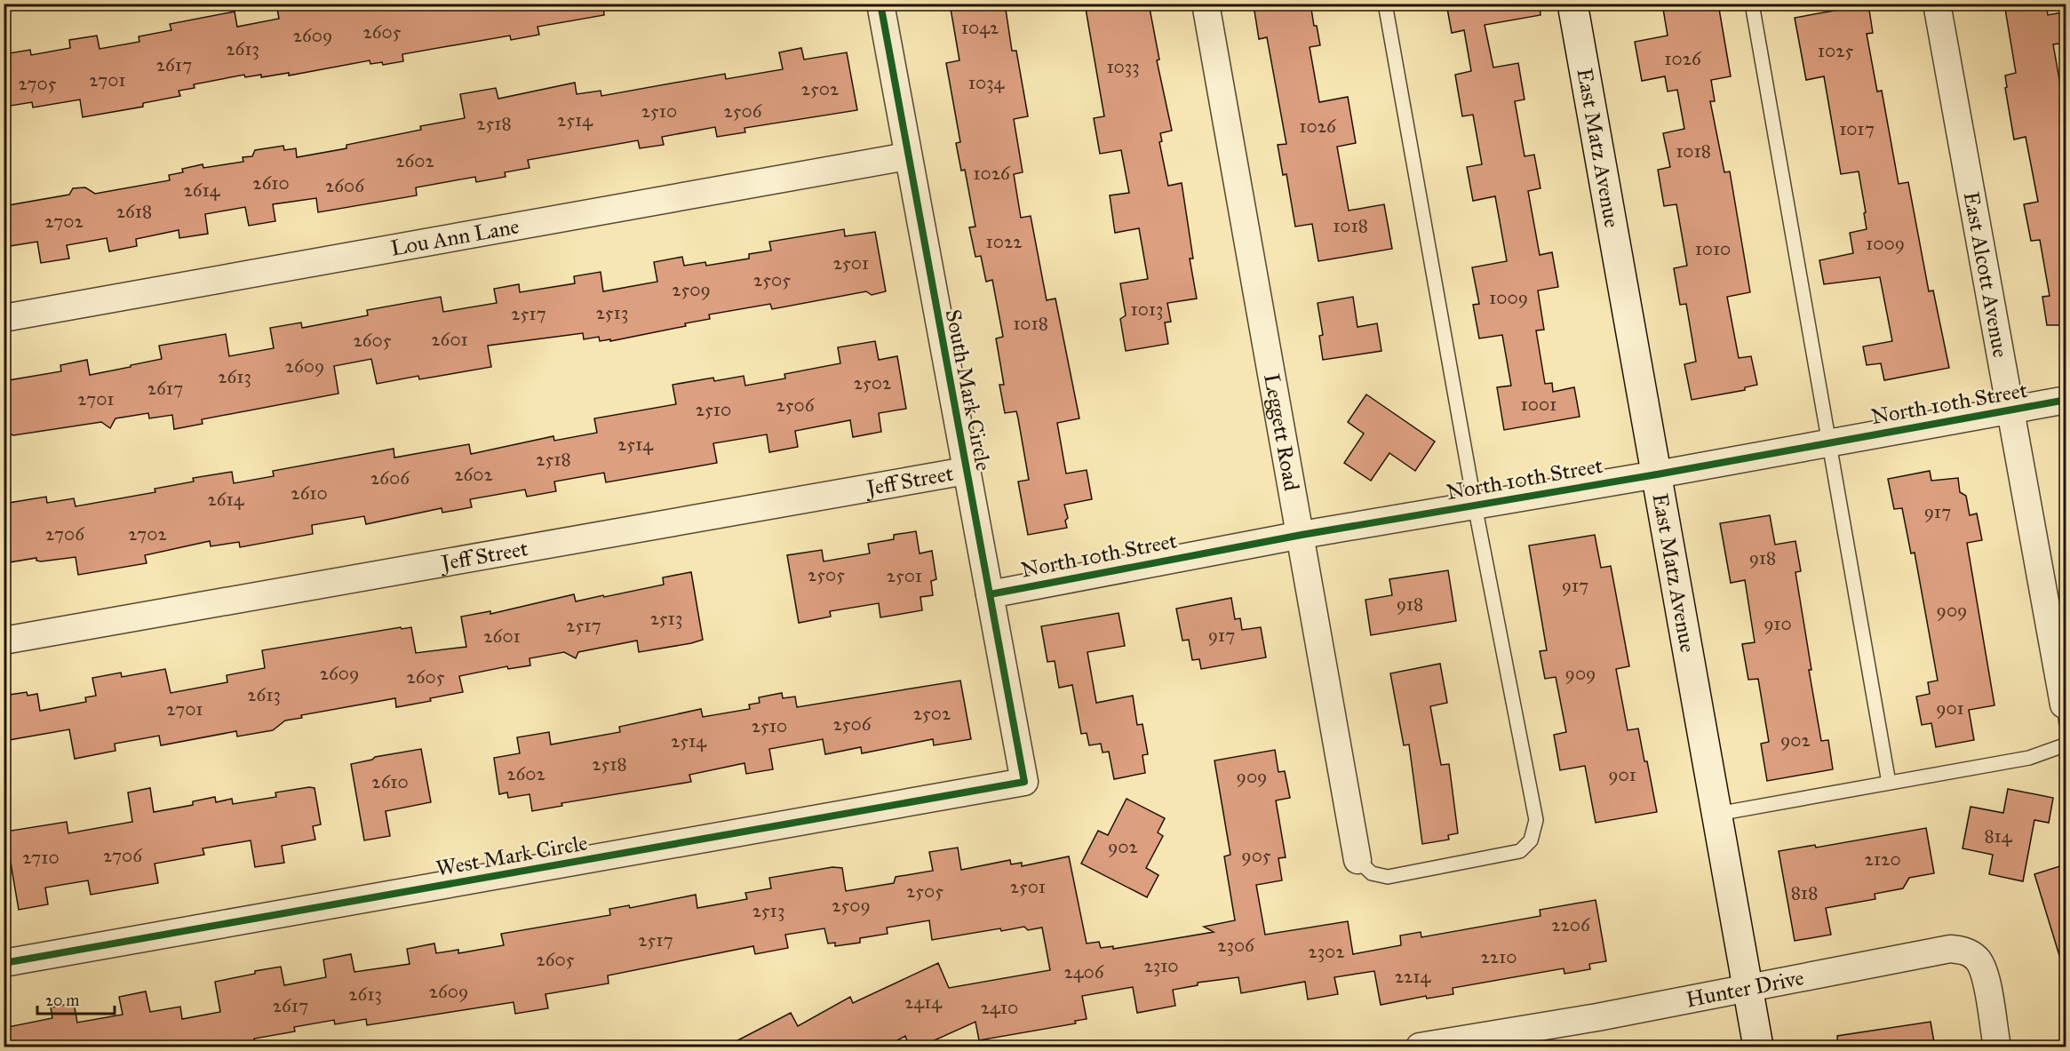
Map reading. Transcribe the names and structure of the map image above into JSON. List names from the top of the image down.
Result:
{
  "streets": {
    "street": [
      "East Matz Avenue",
      "Lou Ann Lane",
      "East Alcott Avenue",
      "South Mark Circle",
      "North 10th Street",
      "Leggett Road",
      "Jeff Street",
      "West Mark Circle",
      "Hunter Drive"
    ]
  },
  "crossings": [
    ["East Matz Avenue", "North 10th Street"],
    ["East Matz Avenue", "Hunter Drive"],
    ["Lou Ann Lane", "South Mark Circle"],
    ["East Alcott Avenue", "North 10th Street"],
    ["South Mark Circle", "North 10th Street"],
    ["South Mark Circle", "Jeff Street"],
    ["South Mark Circle", "West Mark Circle"],
    ["North 10th Street", "Leggett Road"]
  ],
  "house_numbers": [
    "1042",
    "2605",
    "2609",
    "2613",
    "1025",
    "1026",
    "2617",
    "1033",
    "2701",
    "1034",
    "2705",
    "2502",
    "2510",
    "2506",
    "2514",
    "2518",
    "1026",
    "1017",
    "1018",
    "2602",
    "1026",
    "2610",
    "2606",
    "2614",
    "2618",
    "2702",
    "1018",
    "1022",
    "1009",
    "1010",
    "2501",
    "2505",
    "2509",
    "1009",
    "1013",
    "2513",
    "2517",
    "1018",
    "2601",
    "2605",
    "2609",
    "2613",
    "2502",
    "2617",
    "2701",
    "1001",
    "2506",
    "2510",
    "2514",
    "2518",
    "2602",
    "2606",
    "2610",
    "2614",
    "917",
    "2706",
    "2702",
    "918",
    "2505",
    "2501",
    "917",
    "918",
    "909",
    "2513",
    "910",
    "2517",
    "917",
    "2601",
    "2609",
    "909",
    "2605",
    "2613",
    "901",
    "2701",
    "2502",
    "2506",
    "2510",
    "902",
    "2514",
    "2518",
    "2602",
    "901",
    "909",
    "2610",
    "814",
    "902",
    "2706",
    "905",
    "2710",
    "2120",
    "2501",
    "2505",
    "818",
    "2509",
    "2513",
    "2206",
    "2517",
    "2306",
    "2302",
    "2210",
    "2605",
    "2310",
    "2406",
    "2214",
    "2609",
    "2613",
    "2414",
    "2617",
    "2410"
  ],
  "scale_bar": "20 m"
}
